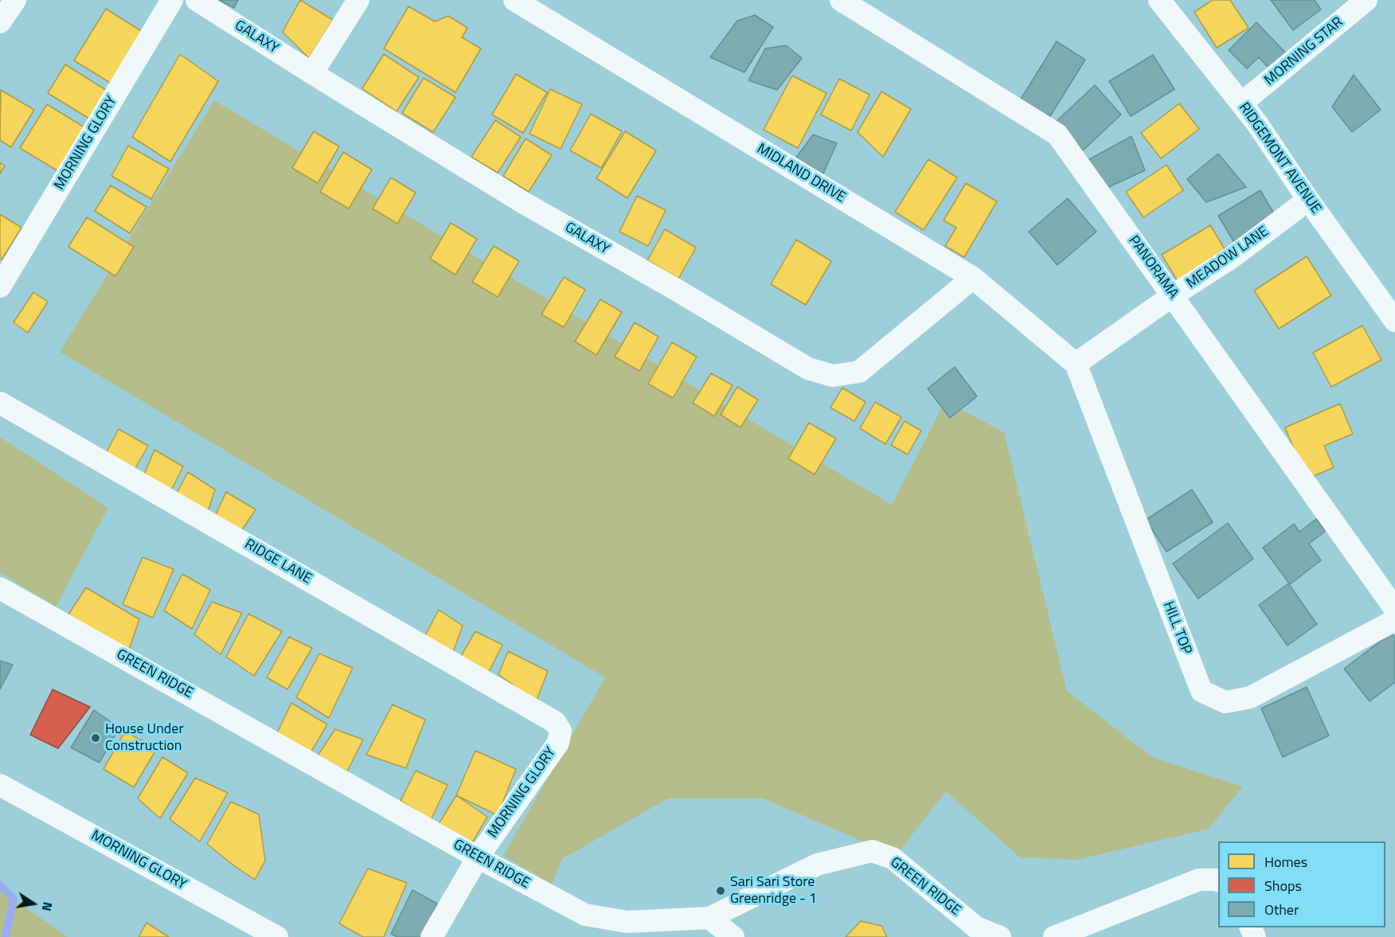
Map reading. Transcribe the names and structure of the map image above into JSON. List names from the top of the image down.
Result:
{
  "streets": {
    "street": [
      "GALAXY",
      "MORNING STAR",
      "MORNING GLORY",
      "RIDGEMONT AVENUE",
      "MIDLAND DRIVE",
      "MEADOW LANE",
      "PANORAMA",
      "RIDGE LANE",
      "HILL TOP",
      "GREEN RIDGE"
    ]
  },
  "crossings": [
    ["GALAXY", "MIDLAND DRIVE"],
    ["MORNING STAR", "RIDGEMONT AVENUE"],
    ["MORNING GLORY", "RIDGE LANE"],
    ["MORNING GLORY", "GREEN RIDGE"],
    ["RIDGEMONT AVENUE", "MEADOW LANE"],
    ["MIDLAND DRIVE", "MEADOW LANE"],
    ["MIDLAND DRIVE", "HILL TOP"],
    ["MEADOW LANE", "PANORAMA"],
    ["MEADOW LANE", "HILL TOP"]
  ],
  "places": ["House Under Construction", "Sari Sari Store Greenridge - 1"],
  "legend": ["Homes", "Shops", "Other"],
  "north": "right"
}
